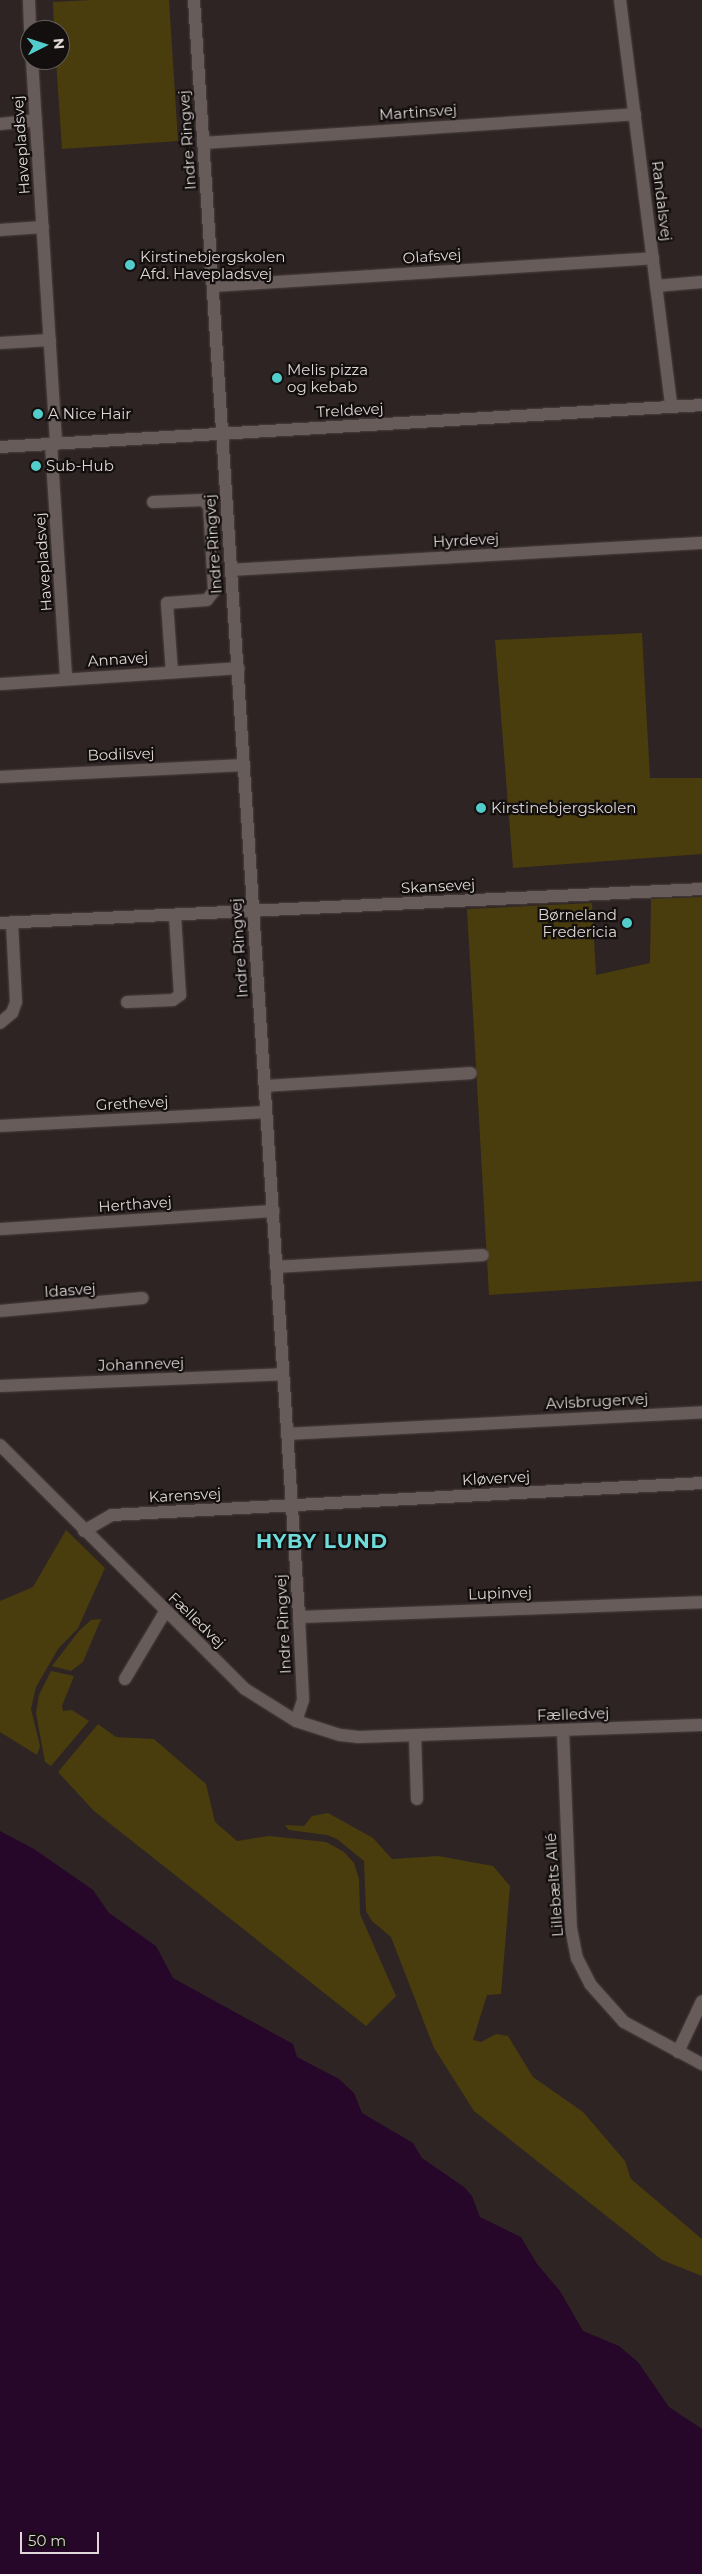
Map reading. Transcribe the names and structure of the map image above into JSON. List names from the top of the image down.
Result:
{
  "streets": {
    "street": [
      "Martinsvej",
      "Indre Ringvej",
      "Havepladsvej",
      "Randalsvej",
      "Olafsvej",
      "Treldevej",
      "Hyrdevej",
      "Annavej",
      "Bodilsvej",
      "Skansevej",
      "Grethevej",
      "Herthavej",
      "Idasvej",
      "Johannevej",
      "Avlsbrugervej",
      "Kløvervej",
      "Karensvej",
      "Lupinvej",
      "Fælledvej",
      "Lillebælts Allé"
    ]
  },
  "crossings": [
    ["Martinsvej", "Indre Ringvej"],
    ["Martinsvej", "Randalsvej"],
    ["Indre Ringvej", "Olafsvej"],
    ["Indre Ringvej", "Treldevej"],
    ["Indre Ringvej", "Hyrdevej"],
    ["Indre Ringvej", "Annavej"],
    ["Indre Ringvej", "Bodilsvej"],
    ["Indre Ringvej", "Skansevej"],
    ["Indre Ringvej", "Grethevej"],
    ["Indre Ringvej", "Herthavej"],
    ["Indre Ringvej", "Johannevej"],
    ["Indre Ringvej", "Avlsbrugervej"],
    ["Indre Ringvej", "Kløvervej"],
    ["Indre Ringvej", "Karensvej"],
    ["Indre Ringvej", "Lupinvej"],
    ["Indre Ringvej", "Fælledvej"],
    ["Havepladsvej", "Treldevej"],
    ["Havepladsvej", "Annavej"],
    ["Randalsvej", "Olafsvej"],
    ["Randalsvej", "Treldevej"],
    ["Kløvervej", "Karensvej"],
    ["Karensvej", "Fælledvej"],
    ["Fælledvej", "Lillebælts Allé"]
  ],
  "districts": ["HYBY LUND"],
  "places": [
    "Kirstinebjergskolen Afd. Havepladsvej",
    "Melis pizza og kebab",
    "A Nice Hair",
    "Sub-Hub",
    "Kirstinebjergskolen",
    "Børneland Fredericia"
  ],
  "scale_bar": "50 m",
  "north": "right"
}
